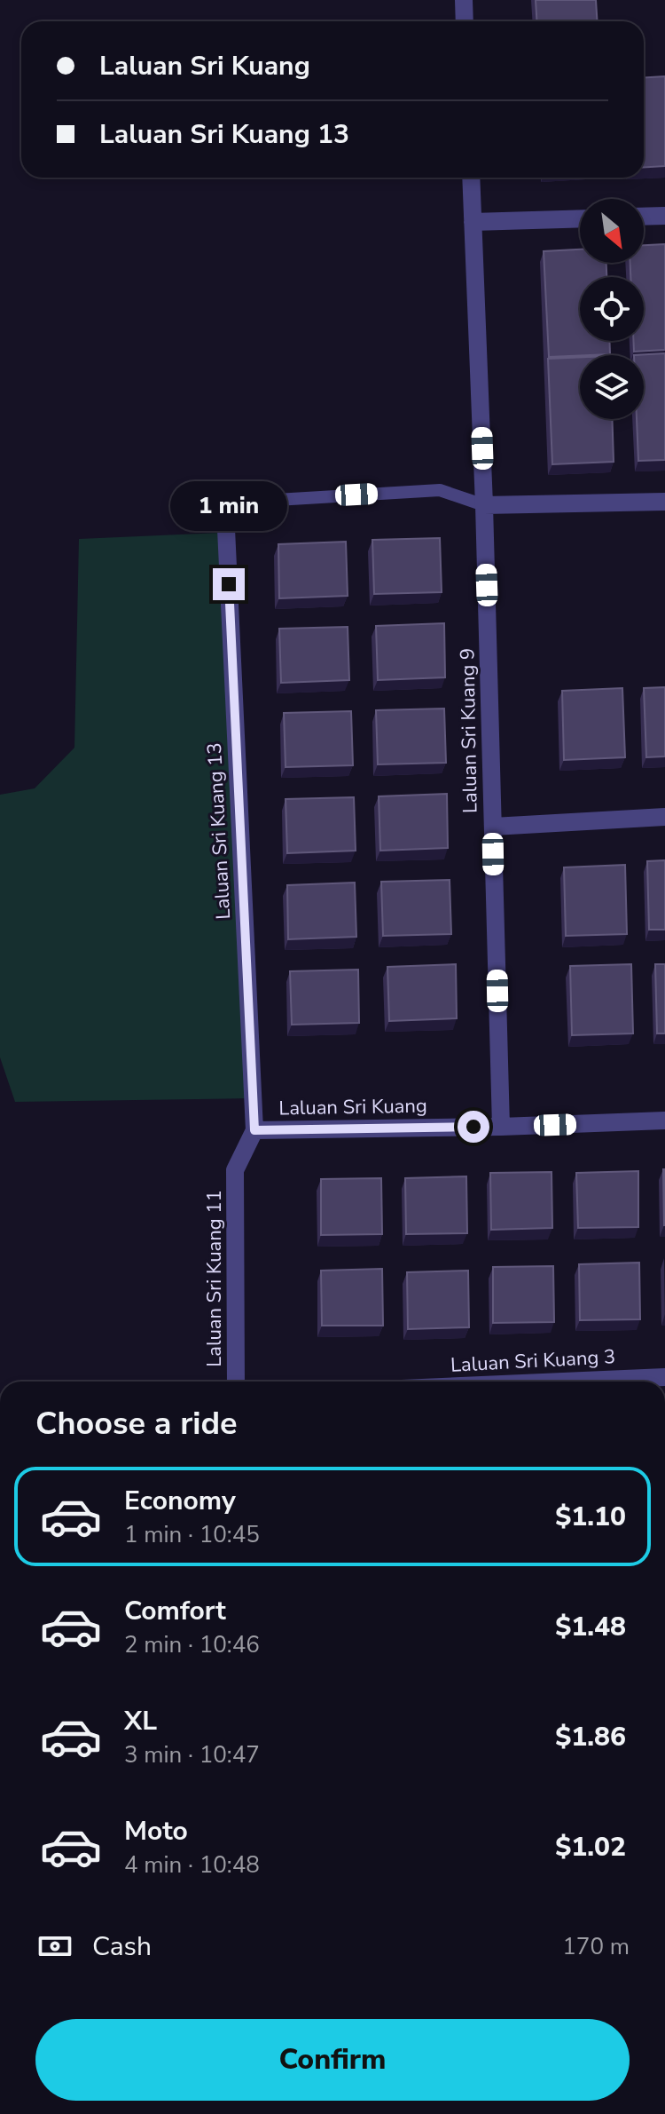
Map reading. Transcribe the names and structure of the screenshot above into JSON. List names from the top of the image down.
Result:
{
  "streets": {
    "street": [
      "Laluan Sri Kuang 9",
      "Laluan Sri Kuang 13",
      "Laluan Sri Kuang",
      "Laluan Sri Kuang 11",
      "Laluan Sri Kuang 3"
    ]
  },
  "crossings": [
    ["Laluan Sri Kuang 9", "Laluan Sri Kuang"],
    ["Laluan Sri Kuang 13", "Laluan Sri Kuang"],
    ["Laluan Sri Kuang 13", "Laluan Sri Kuang 11"],
    ["Laluan Sri Kuang", "Laluan Sri Kuang 11"]
  ],
  "north": "bottom right",
  "page": {
    "banner": ["Laluan Sri Kuang", "Laluan Sri Kuang 13"],
    "bubble": "1 min",
    "heading": "Choose a ride",
    "list": [
      {
        "name": "Economy",
        "note": "1 min · 10:45",
        "value": "$1.10"
      },
      {
        "name": "Comfort",
        "note": "2 min · 10:46",
        "value": "$1.48"
      },
      {
        "name": "XL",
        "note": "3 min · 10:47",
        "value": "$1.86"
      },
      {
        "name": "Moto",
        "note": "4 min · 10:48",
        "value": "$1.02"
      }
    ],
    "pay": ["Cash", "170 m"],
    "buttons": "Confirm"
  }
}
